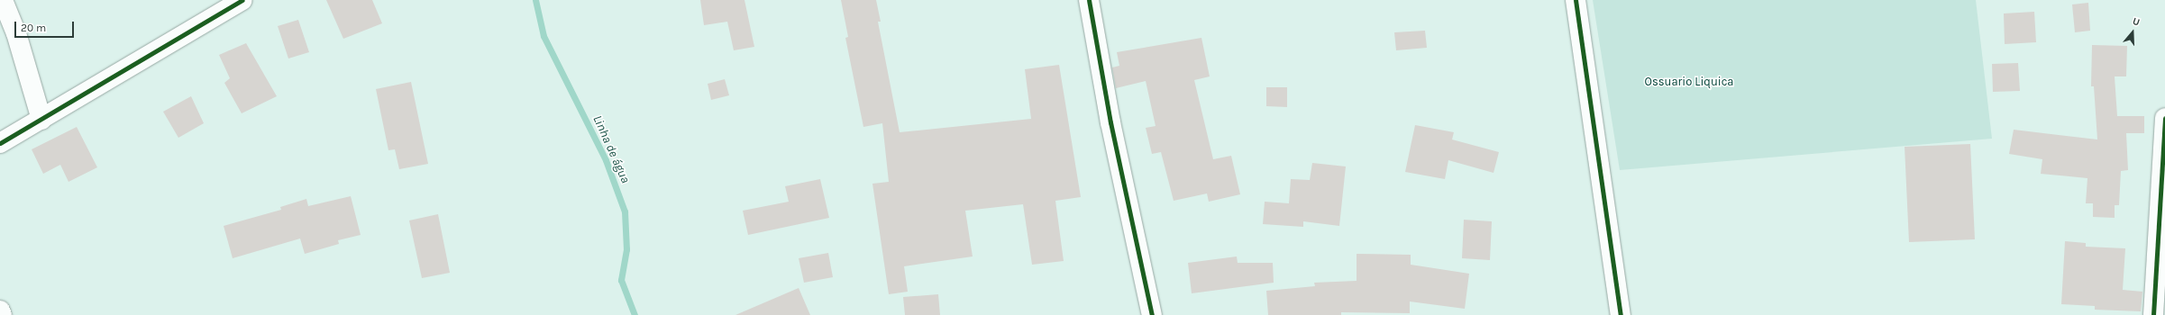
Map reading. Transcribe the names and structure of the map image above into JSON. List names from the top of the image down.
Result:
{
  "water": ["Linha de água"],
  "parks": ["Ossuario Liquica"],
  "scale_bar": "20 m",
  "north": "top"
}
